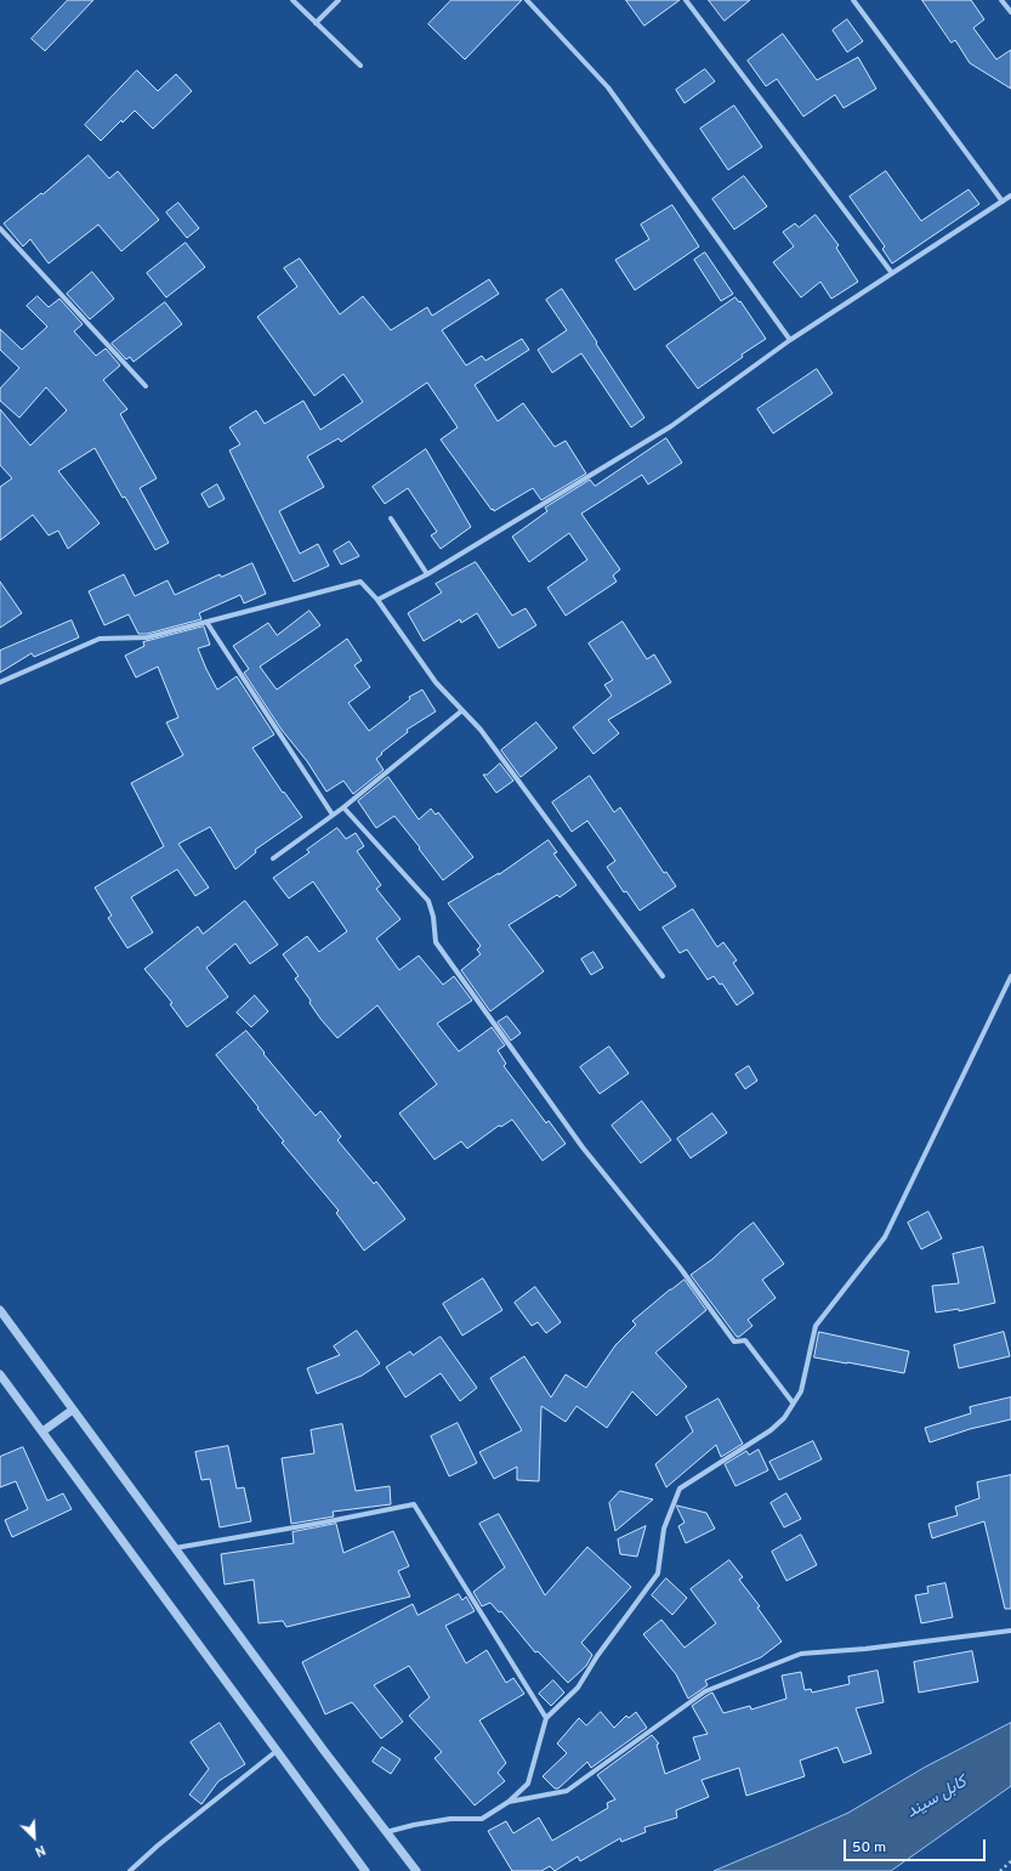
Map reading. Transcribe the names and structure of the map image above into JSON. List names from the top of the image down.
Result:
{
  "water": ["کابل سيند"],
  "scale_bar": "50 m",
  "north": "bottom right"
}
